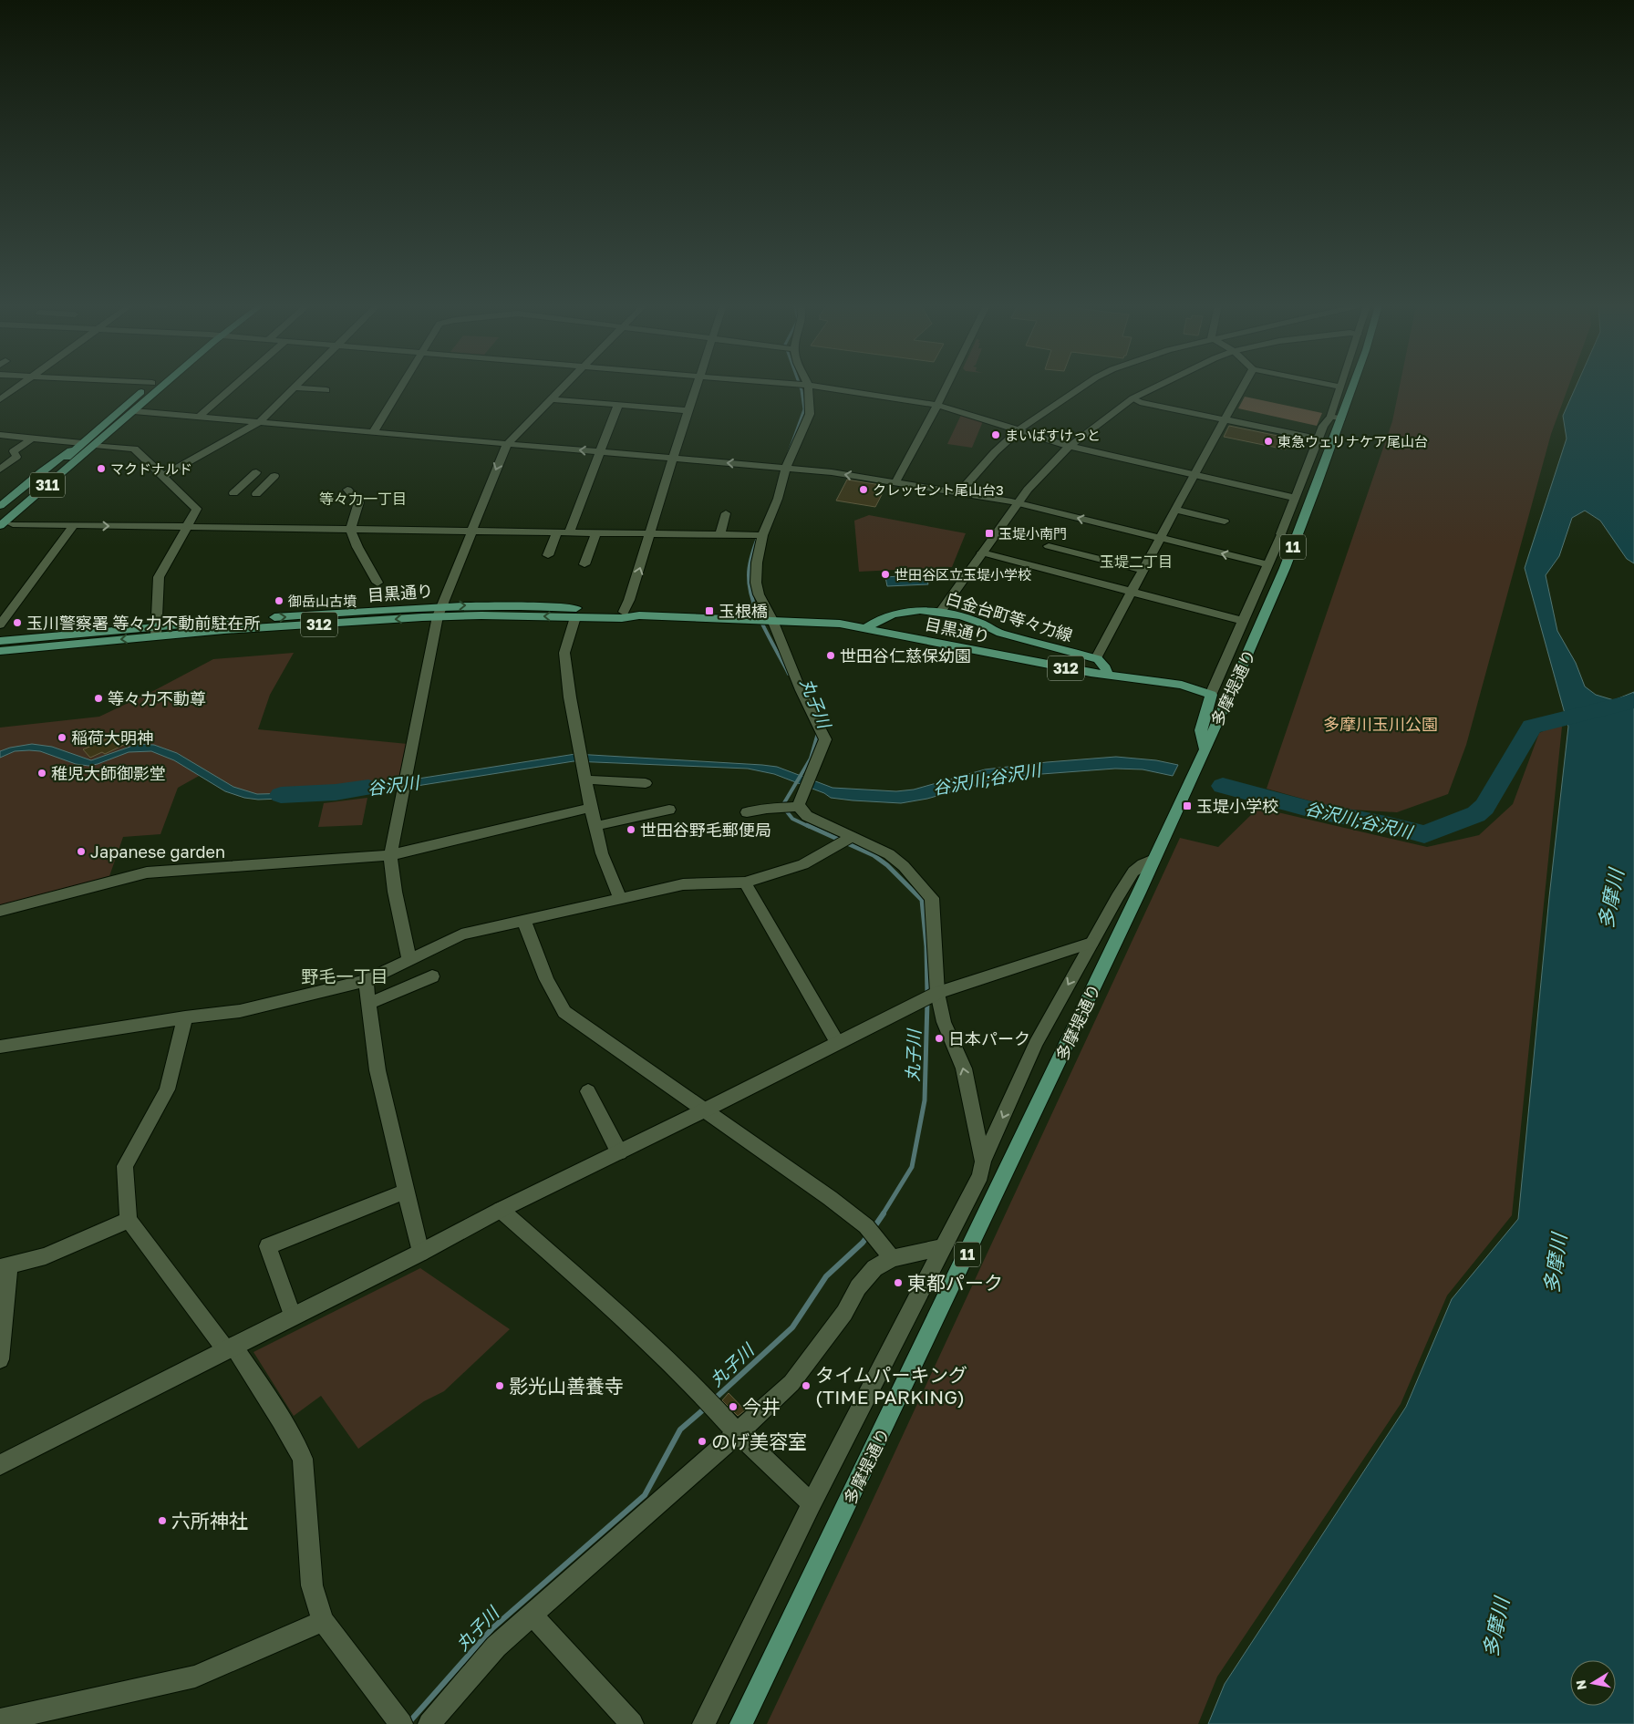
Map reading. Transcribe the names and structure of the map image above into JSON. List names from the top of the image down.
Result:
{
  "streets": {
    "main road": [
      "311",
      "11",
      "目黒通り",
      "白金台町等々力線",
      "312",
      "多摩堤通り"
    ]
  },
  "crossings": [
    ["目黒通り", "白金台町等々力線"],
    ["目黒通り", "312"],
    ["白金台町等々力線", "312"]
  ],
  "districts": ["等々力一丁目", "玉堤二丁目", "野毛一丁目"],
  "water": [
    "丸子川",
    "谷沢川;谷沢川",
    "谷沢川",
    "多摩川"
  ],
  "parks": ["多摩川玉川公園"],
  "places": {
    "other": [
      "まいばすけっと",
      "東急ウェリナケア尾山台",
      "マクドナルド",
      "クレッセント尾山台3",
      "世田谷区立玉堤小学校",
      "御岳山古墳",
      "玉川警察署 等々力不動前駐在所",
      "世田谷仁慈保幼園",
      "等々力不動尊",
      "稲荷大明神",
      "稚児大師御影堂",
      "世田谷野毛郵便局",
      "Japanese garden",
      "日本パーク",
      "東都パーク",
      "影光山善養寺",
      "タイムパーキング (TIME PARKING)",
      "今井",
      "のげ美容室",
      "六所神社"
    ],
    "transit": ["玉堤小南門", "玉根橋", "玉堤小学校"]
  },
  "north": "left"
}
